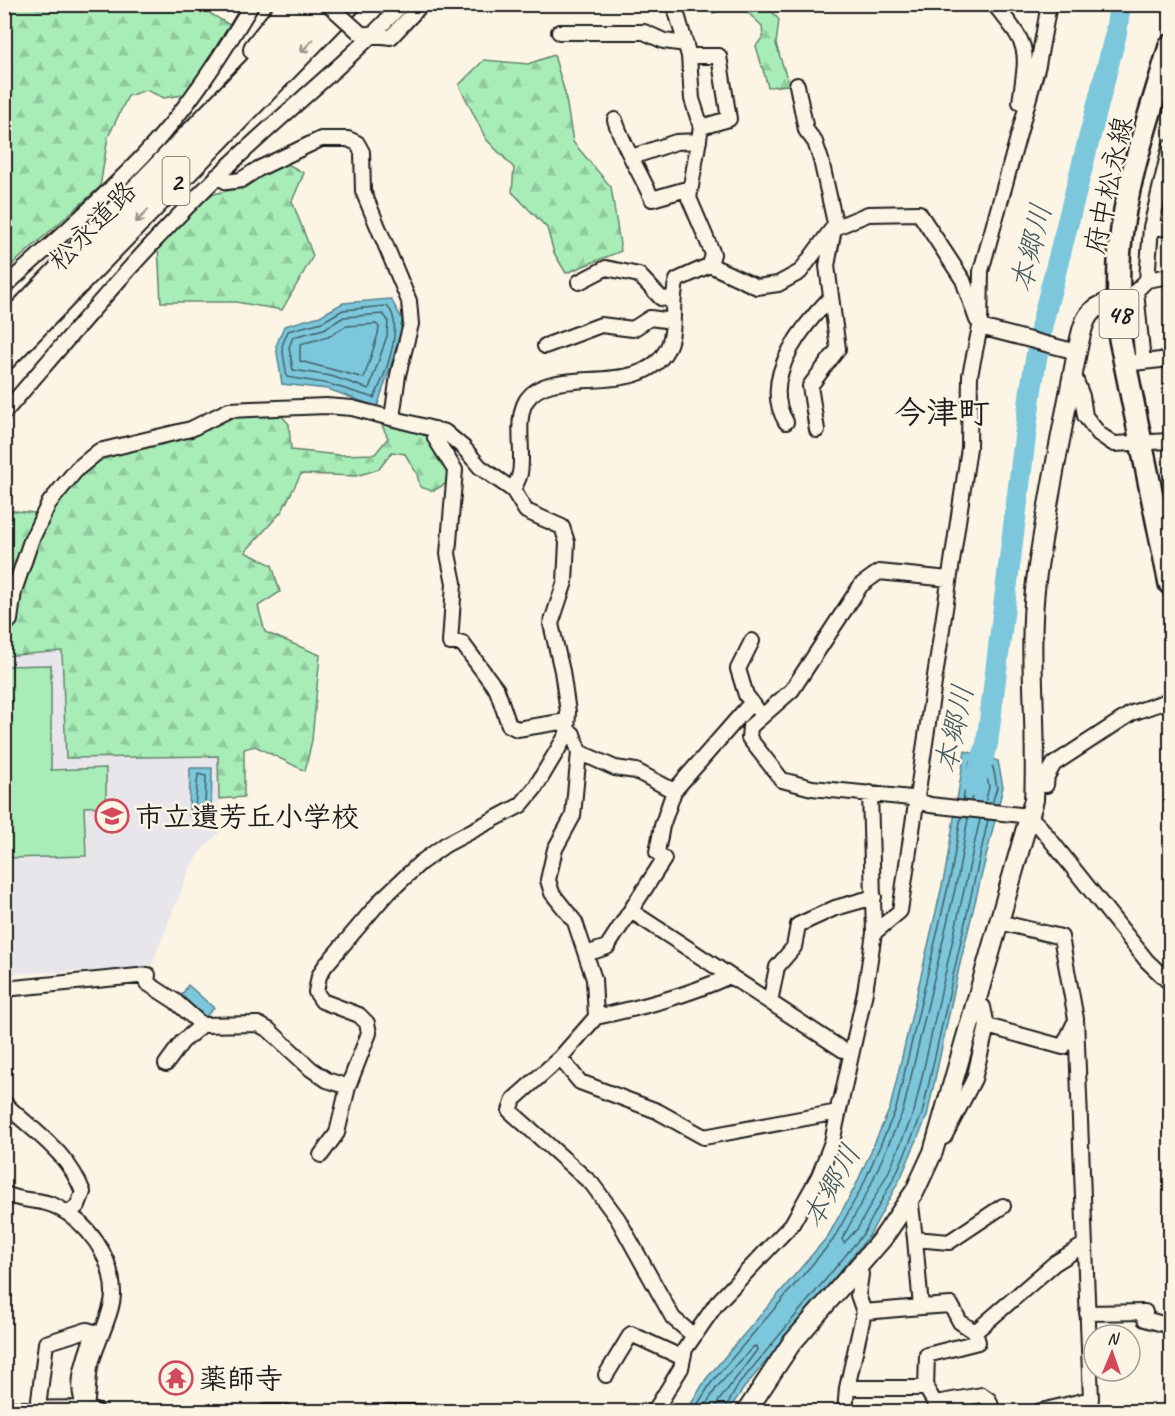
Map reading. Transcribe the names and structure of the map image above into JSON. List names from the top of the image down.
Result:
{
  "streets": {
    "highway": ["2", "松永道路"],
    "main road": ["府中松永線", "48"]
  },
  "districts": ["今津町"],
  "water": ["本郷川"],
  "places": {
    "school or university": ["市立遺芳丘小学校"],
    "temple": ["薬師寺"]
  },
  "north": "top"
}
